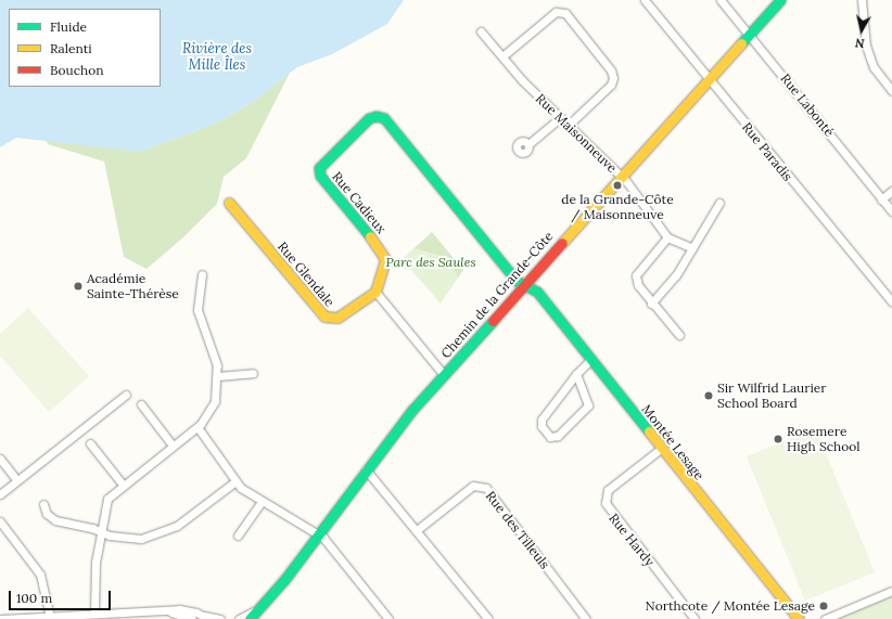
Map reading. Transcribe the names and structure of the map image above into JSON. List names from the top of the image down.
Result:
{
  "streets": {
    "street": [
      "Rue Labonté",
      "Rue Maisonneuve",
      "Rue Paradis",
      "Rue Cadieux",
      "Rue Glendale",
      "Chemin de la Grande-Côte",
      "Montée Lesage",
      "Rue des Tilleuls",
      "Rue Hardy"
    ]
  },
  "crossings": [
    ["Rue Labonté", "Chemin de la Grande-Côte"],
    ["Rue Maisonneuve", "Chemin de la Grande-Côte"],
    ["Rue Paradis", "Chemin de la Grande-Côte"],
    ["Rue Cadieux", "Rue Glendale"],
    ["Rue Cadieux", "Chemin de la Grande-Côte"],
    ["Rue Cadieux", "Montée Lesage"],
    ["Chemin de la Grande-Côte", "Montée Lesage"],
    ["Montée Lesage", "Rue Hardy"]
  ],
  "water": ["Rivière des Mille Îles"],
  "parks": ["Parc des Saules"],
  "places": [
    "de la Grande-Côte / Maisonneuve",
    "Académie Sainte-Thérèse",
    "Sir Wilfrid Laurier School Board",
    "Rosemere High School",
    "Northcote / Montée Lesage"
  ],
  "legend": ["Fluide", "Ralenti", "Bouchon"],
  "scale_bar": "100 m",
  "north": "bottom"
}
